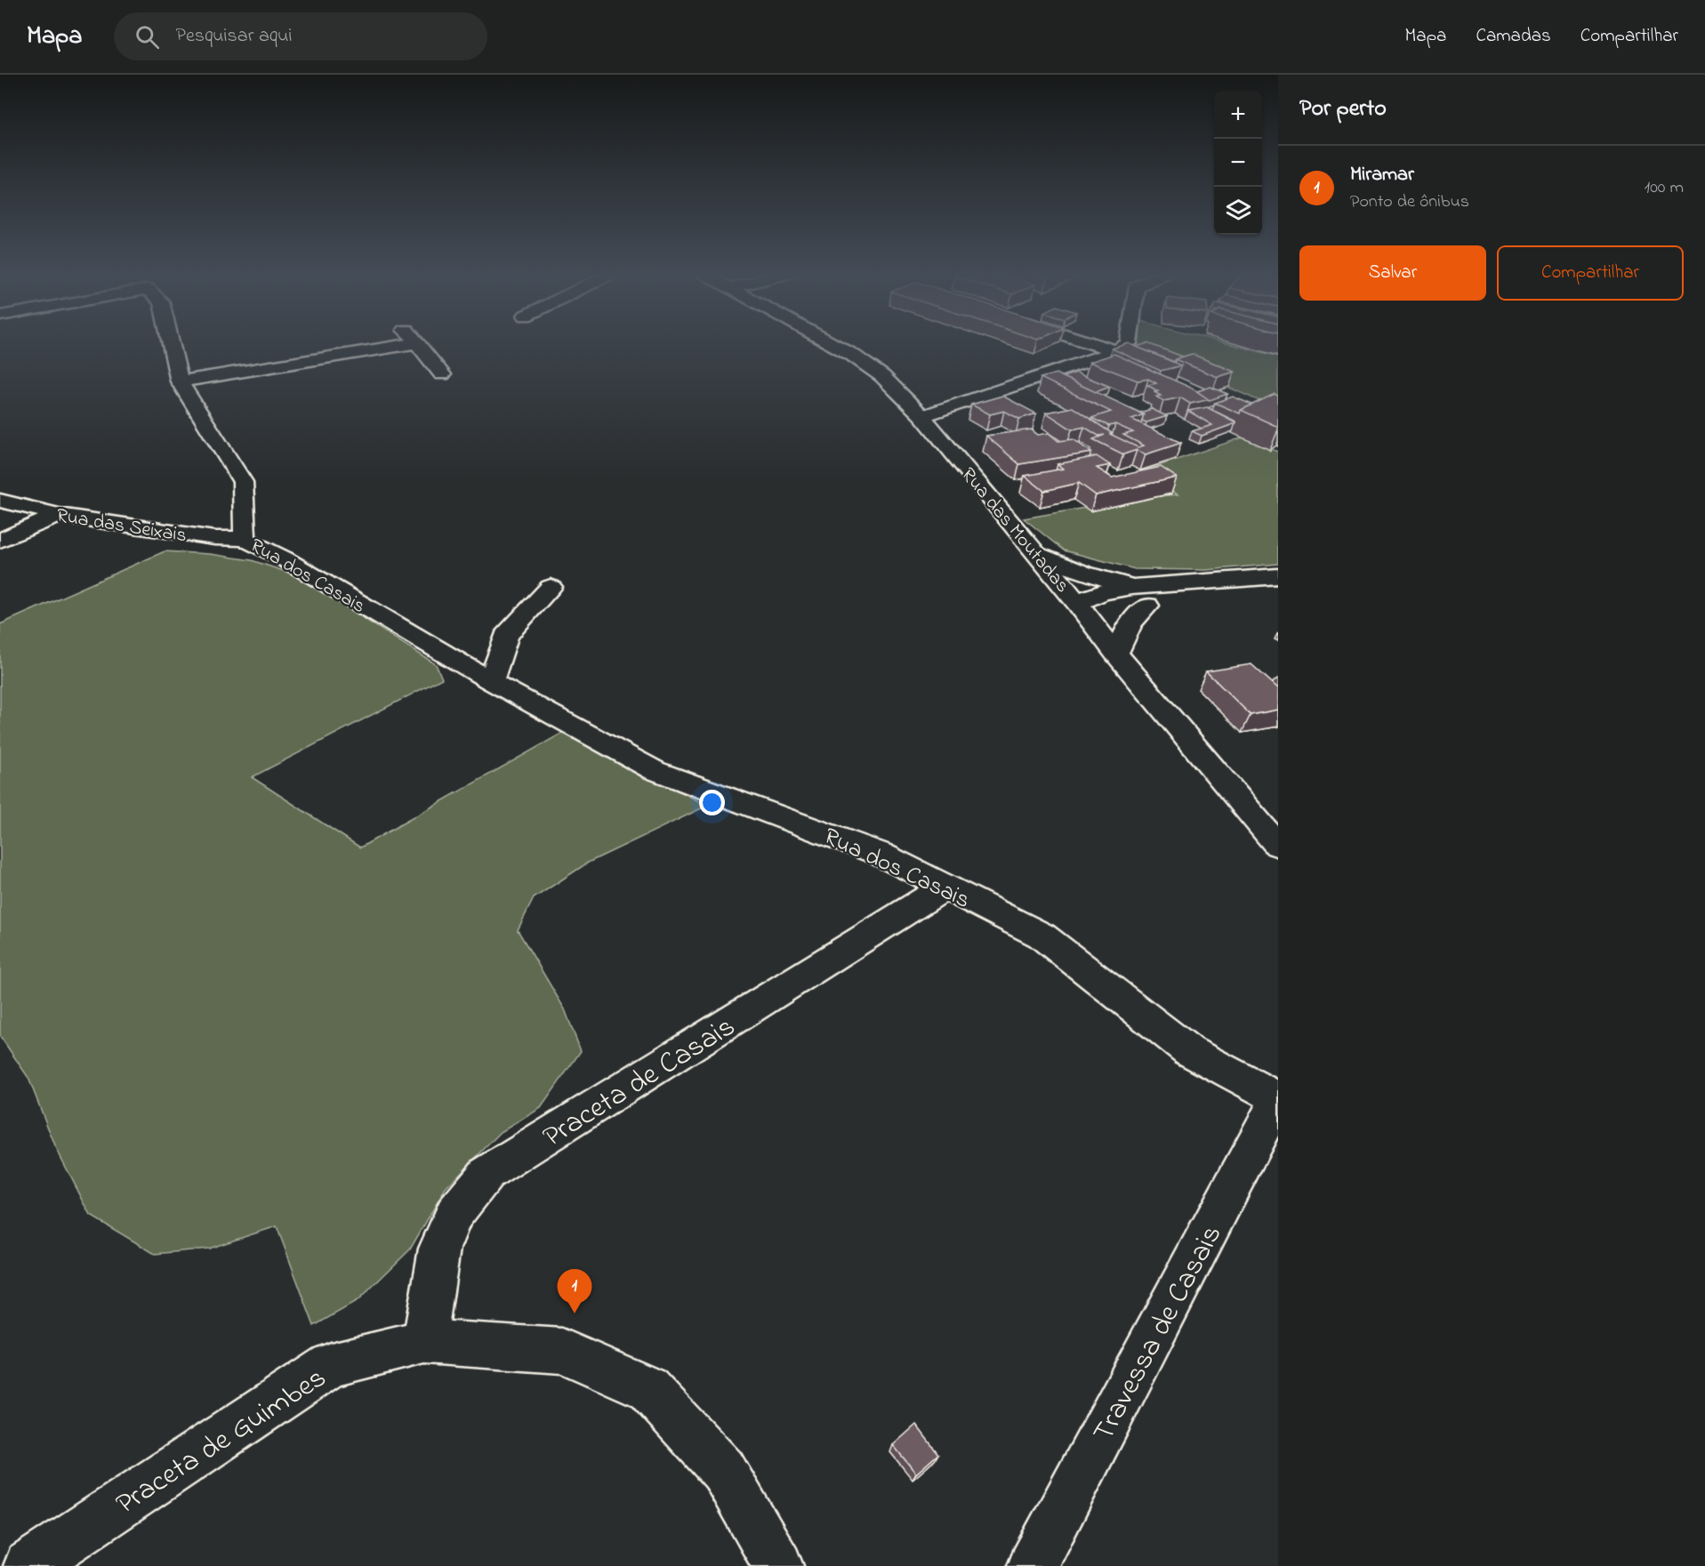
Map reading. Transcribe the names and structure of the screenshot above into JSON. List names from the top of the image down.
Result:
{
  "streets": {
    "street": [
      "Rua das Seixais",
      "Rua das Moutadas",
      "Rua dos Casais",
      "Praceta de Casais",
      "Travessa de Casais",
      "Praceta de Guimbes"
    ]
  },
  "crossings": [
    ["Rua das Seixais", "Rua dos Casais"],
    ["Rua dos Casais", "Praceta de Casais"],
    ["Rua dos Casais", "Travessa de Casais"],
    ["Praceta de Casais", "Praceta de Guimbes"]
  ],
  "page": {
    "header": "Mapa",
    "search": "Pesquisar aqui",
    "nav": ["Mapa", "Camadas", "Compartilhar"],
    "heading": "Por perto",
    "map_buttons": ["+", "−"],
    "list": [
      {
        "mark": "1",
        "name": "Miramar",
        "note": "Ponto de ônibus",
        "value": "100 m"
      }
    ],
    "buttons": ["Salvar", "Compartilhar"],
    "pins": "1"
  }
}
